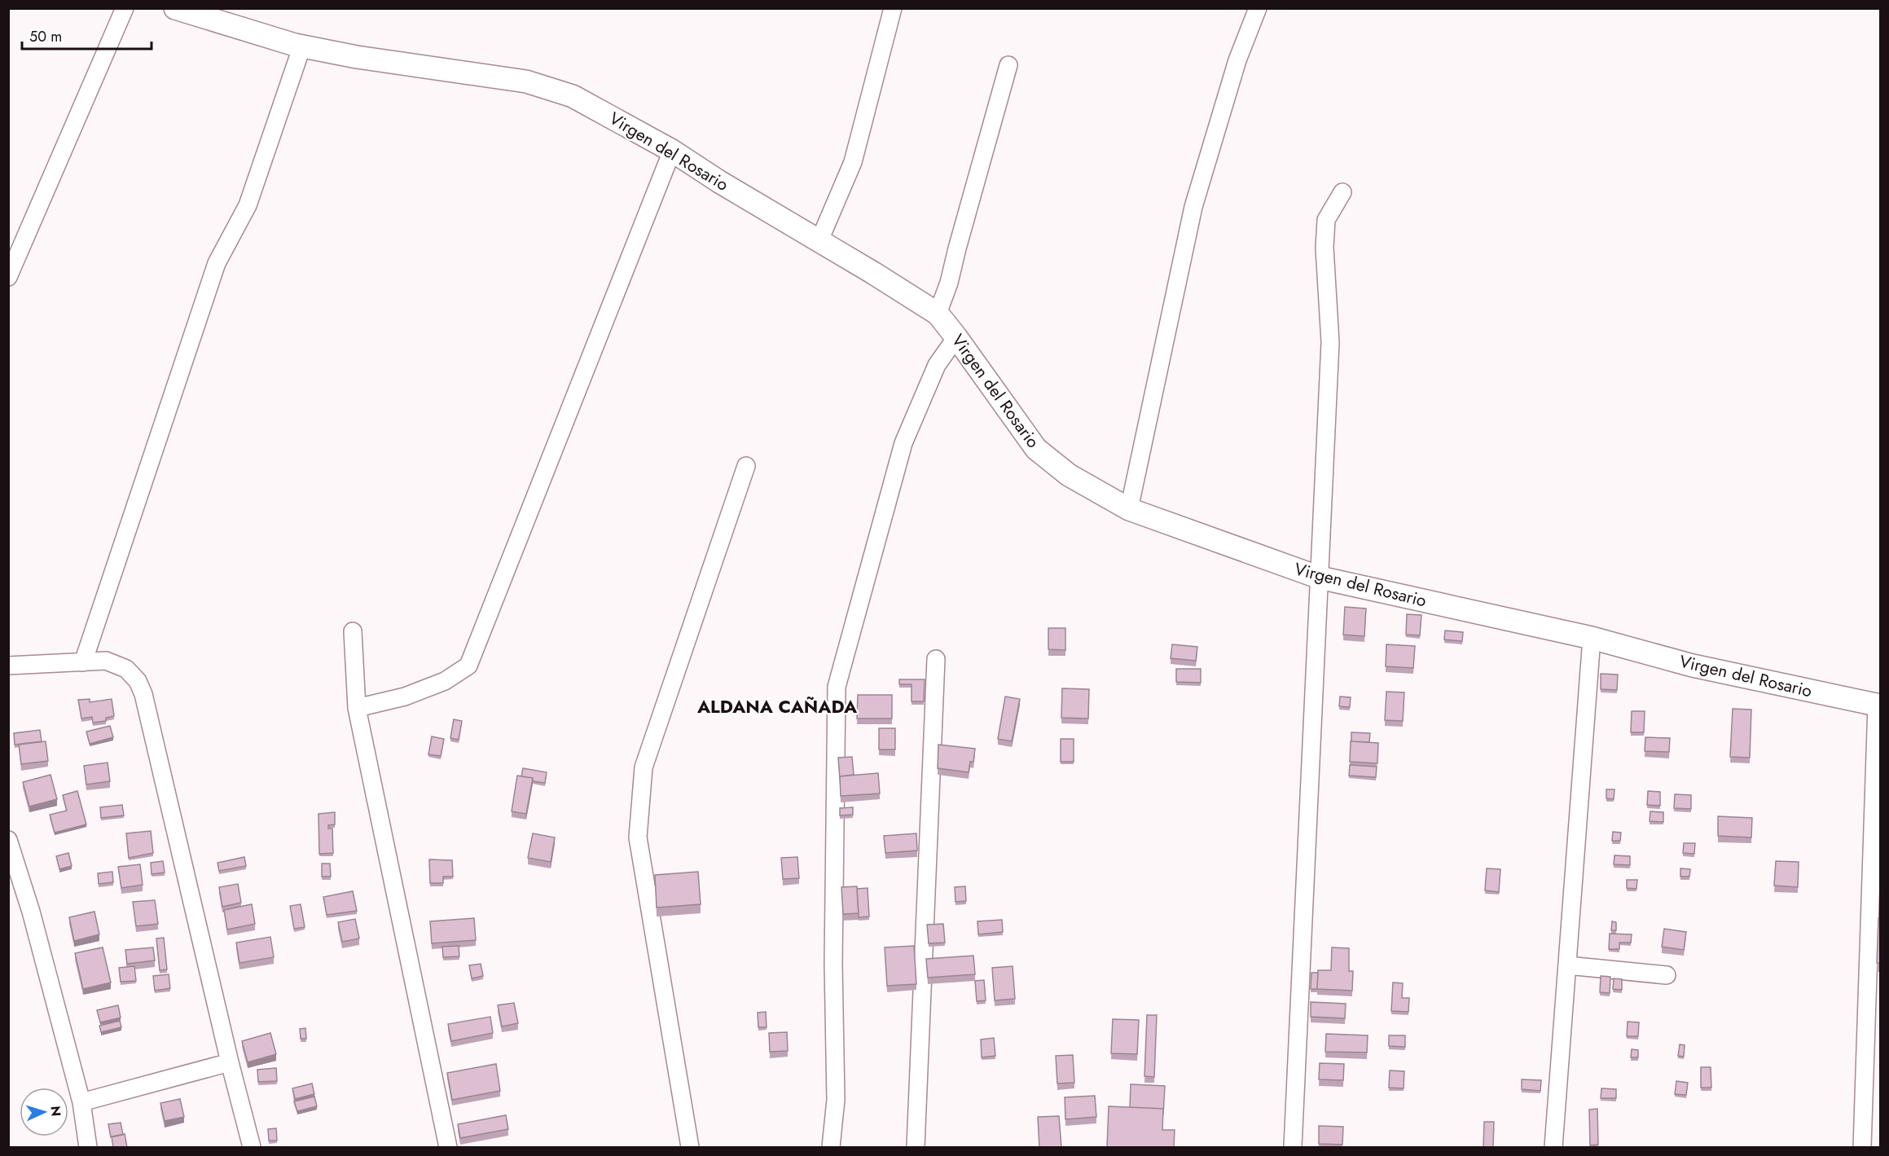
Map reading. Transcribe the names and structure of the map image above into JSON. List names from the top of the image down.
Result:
{
  "streets": {
    "street": ["Virgen del Rosario"]
  },
  "districts": ["ALDANA CAÑADA"],
  "scale_bar": "50 m",
  "north": "right"
}
